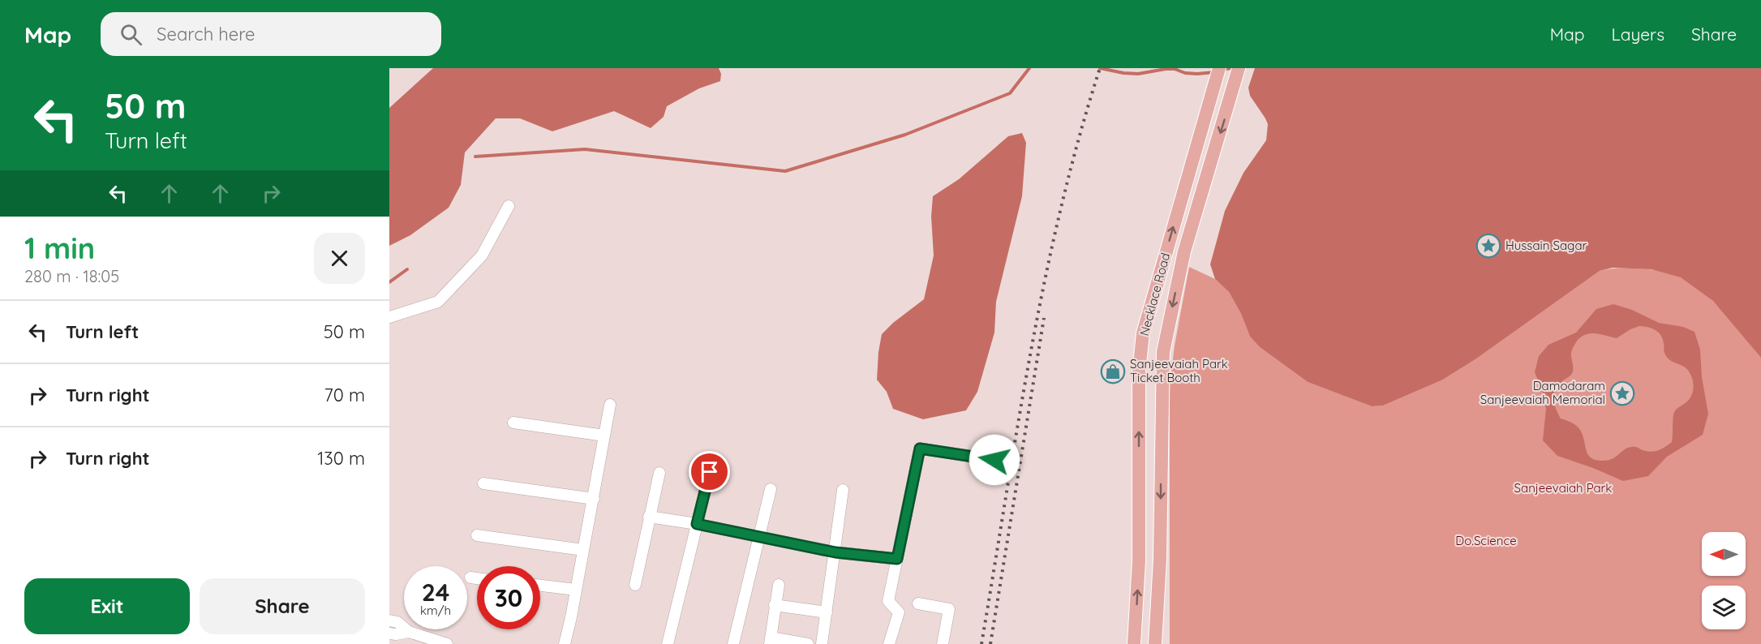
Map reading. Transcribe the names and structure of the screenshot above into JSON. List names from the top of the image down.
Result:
{
  "streets": {
    "main road": ["Necklace Road"]
  },
  "parks": ["Sanjeevaiah Park", "Do.Science"],
  "places": {
    "place": ["Hussain Sagar", "Damodaram Sanjeevaiah Memorial"],
    "shop": ["Sanjeevaiah Park Ticket Booth"]
  },
  "north": "left",
  "page": {
    "header": "Map",
    "search": "Search here",
    "nav": ["Map", "Layers", "Share"],
    "turn": ["50 m", "Turn left"],
    "heading": ["1 min", "280 m · 18:05"],
    "list": [
      {
        "name": "Turn left",
        "value": "50 m"
      },
      {
        "name": "Turn right",
        "value": "70 m"
      },
      {
        "name": "Turn right",
        "value": "130 m"
      }
    ],
    "speed": "24 km/h",
    "limit": "30",
    "buttons": ["Exit", "Share"]
  }
}
